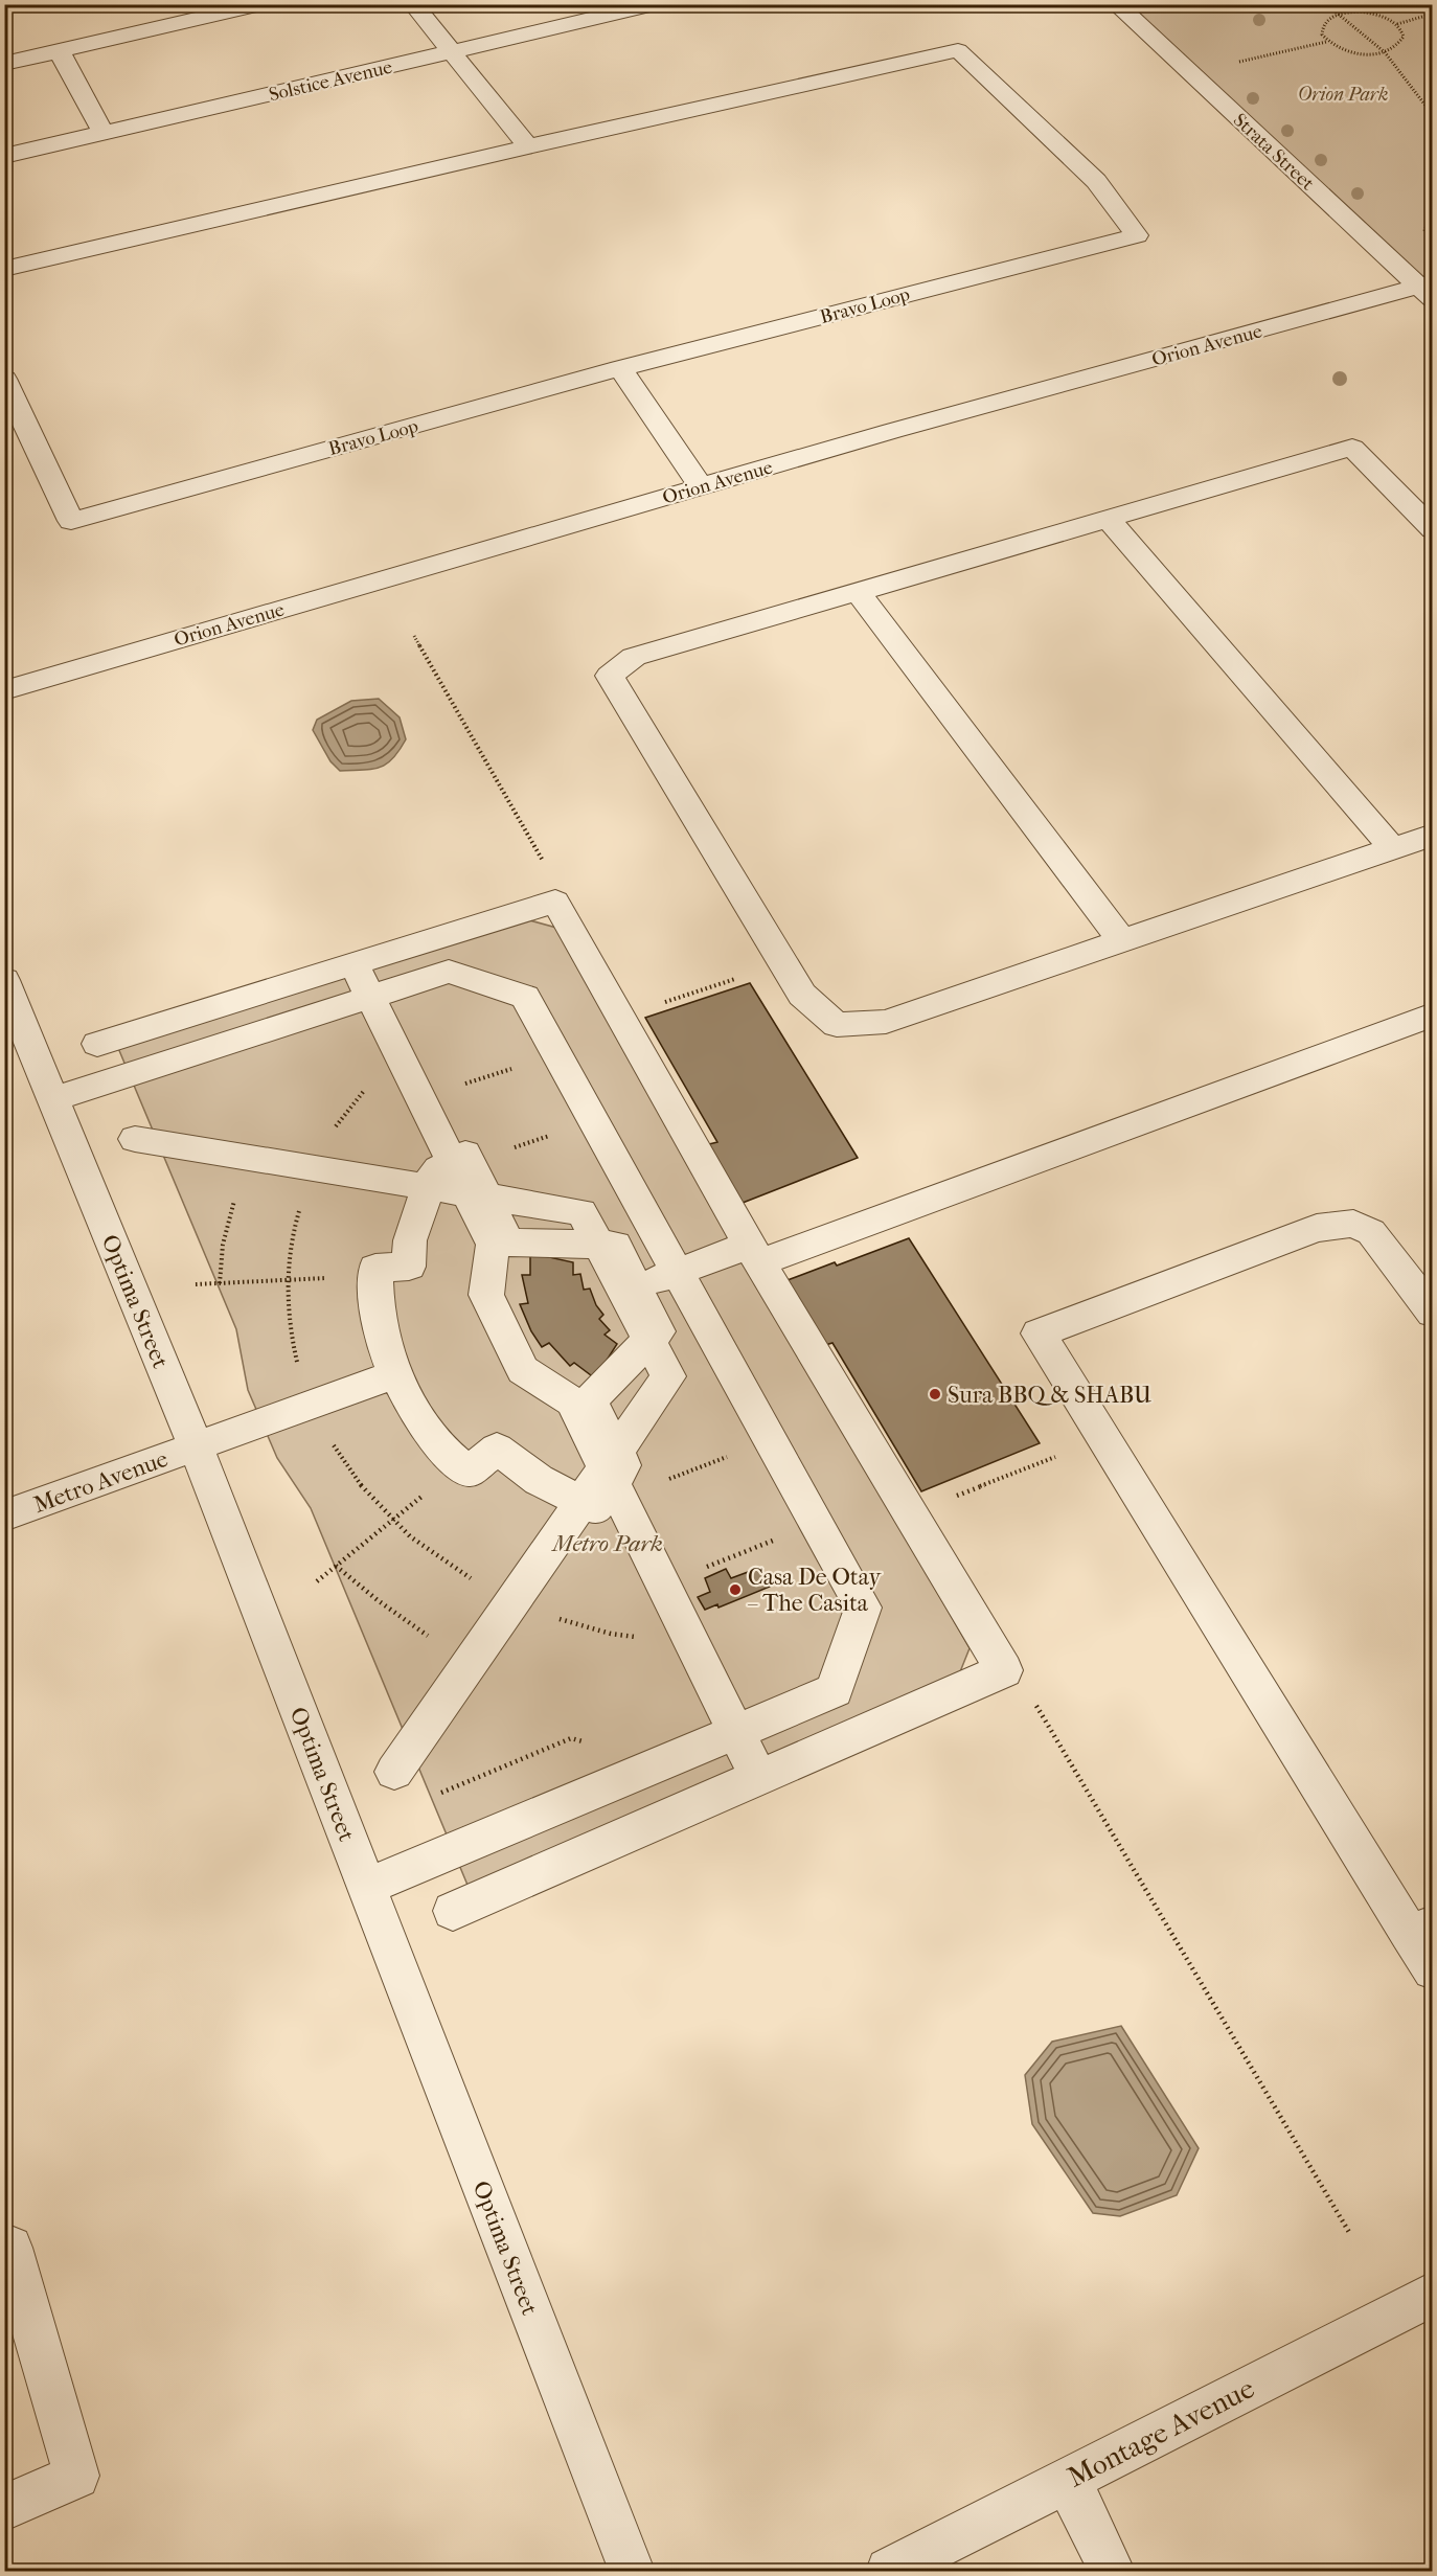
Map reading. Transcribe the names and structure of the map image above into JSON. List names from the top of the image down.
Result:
{
  "streets": {
    "street": [
      "Solstice Avenue",
      "Strata Street",
      "Bravo Loop",
      "Orion Avenue",
      "Optima Street",
      "Metro Avenue",
      "Montage Avenue"
    ]
  },
  "crossings": [
    ["Strata Street", "Orion Avenue"],
    ["Optima Street", "Metro Avenue"]
  ],
  "parks": ["Orion Park", "Metro Park"],
  "places": ["Sura BBQ & SHABU", "Casa De Otay – The Casita"]
}
